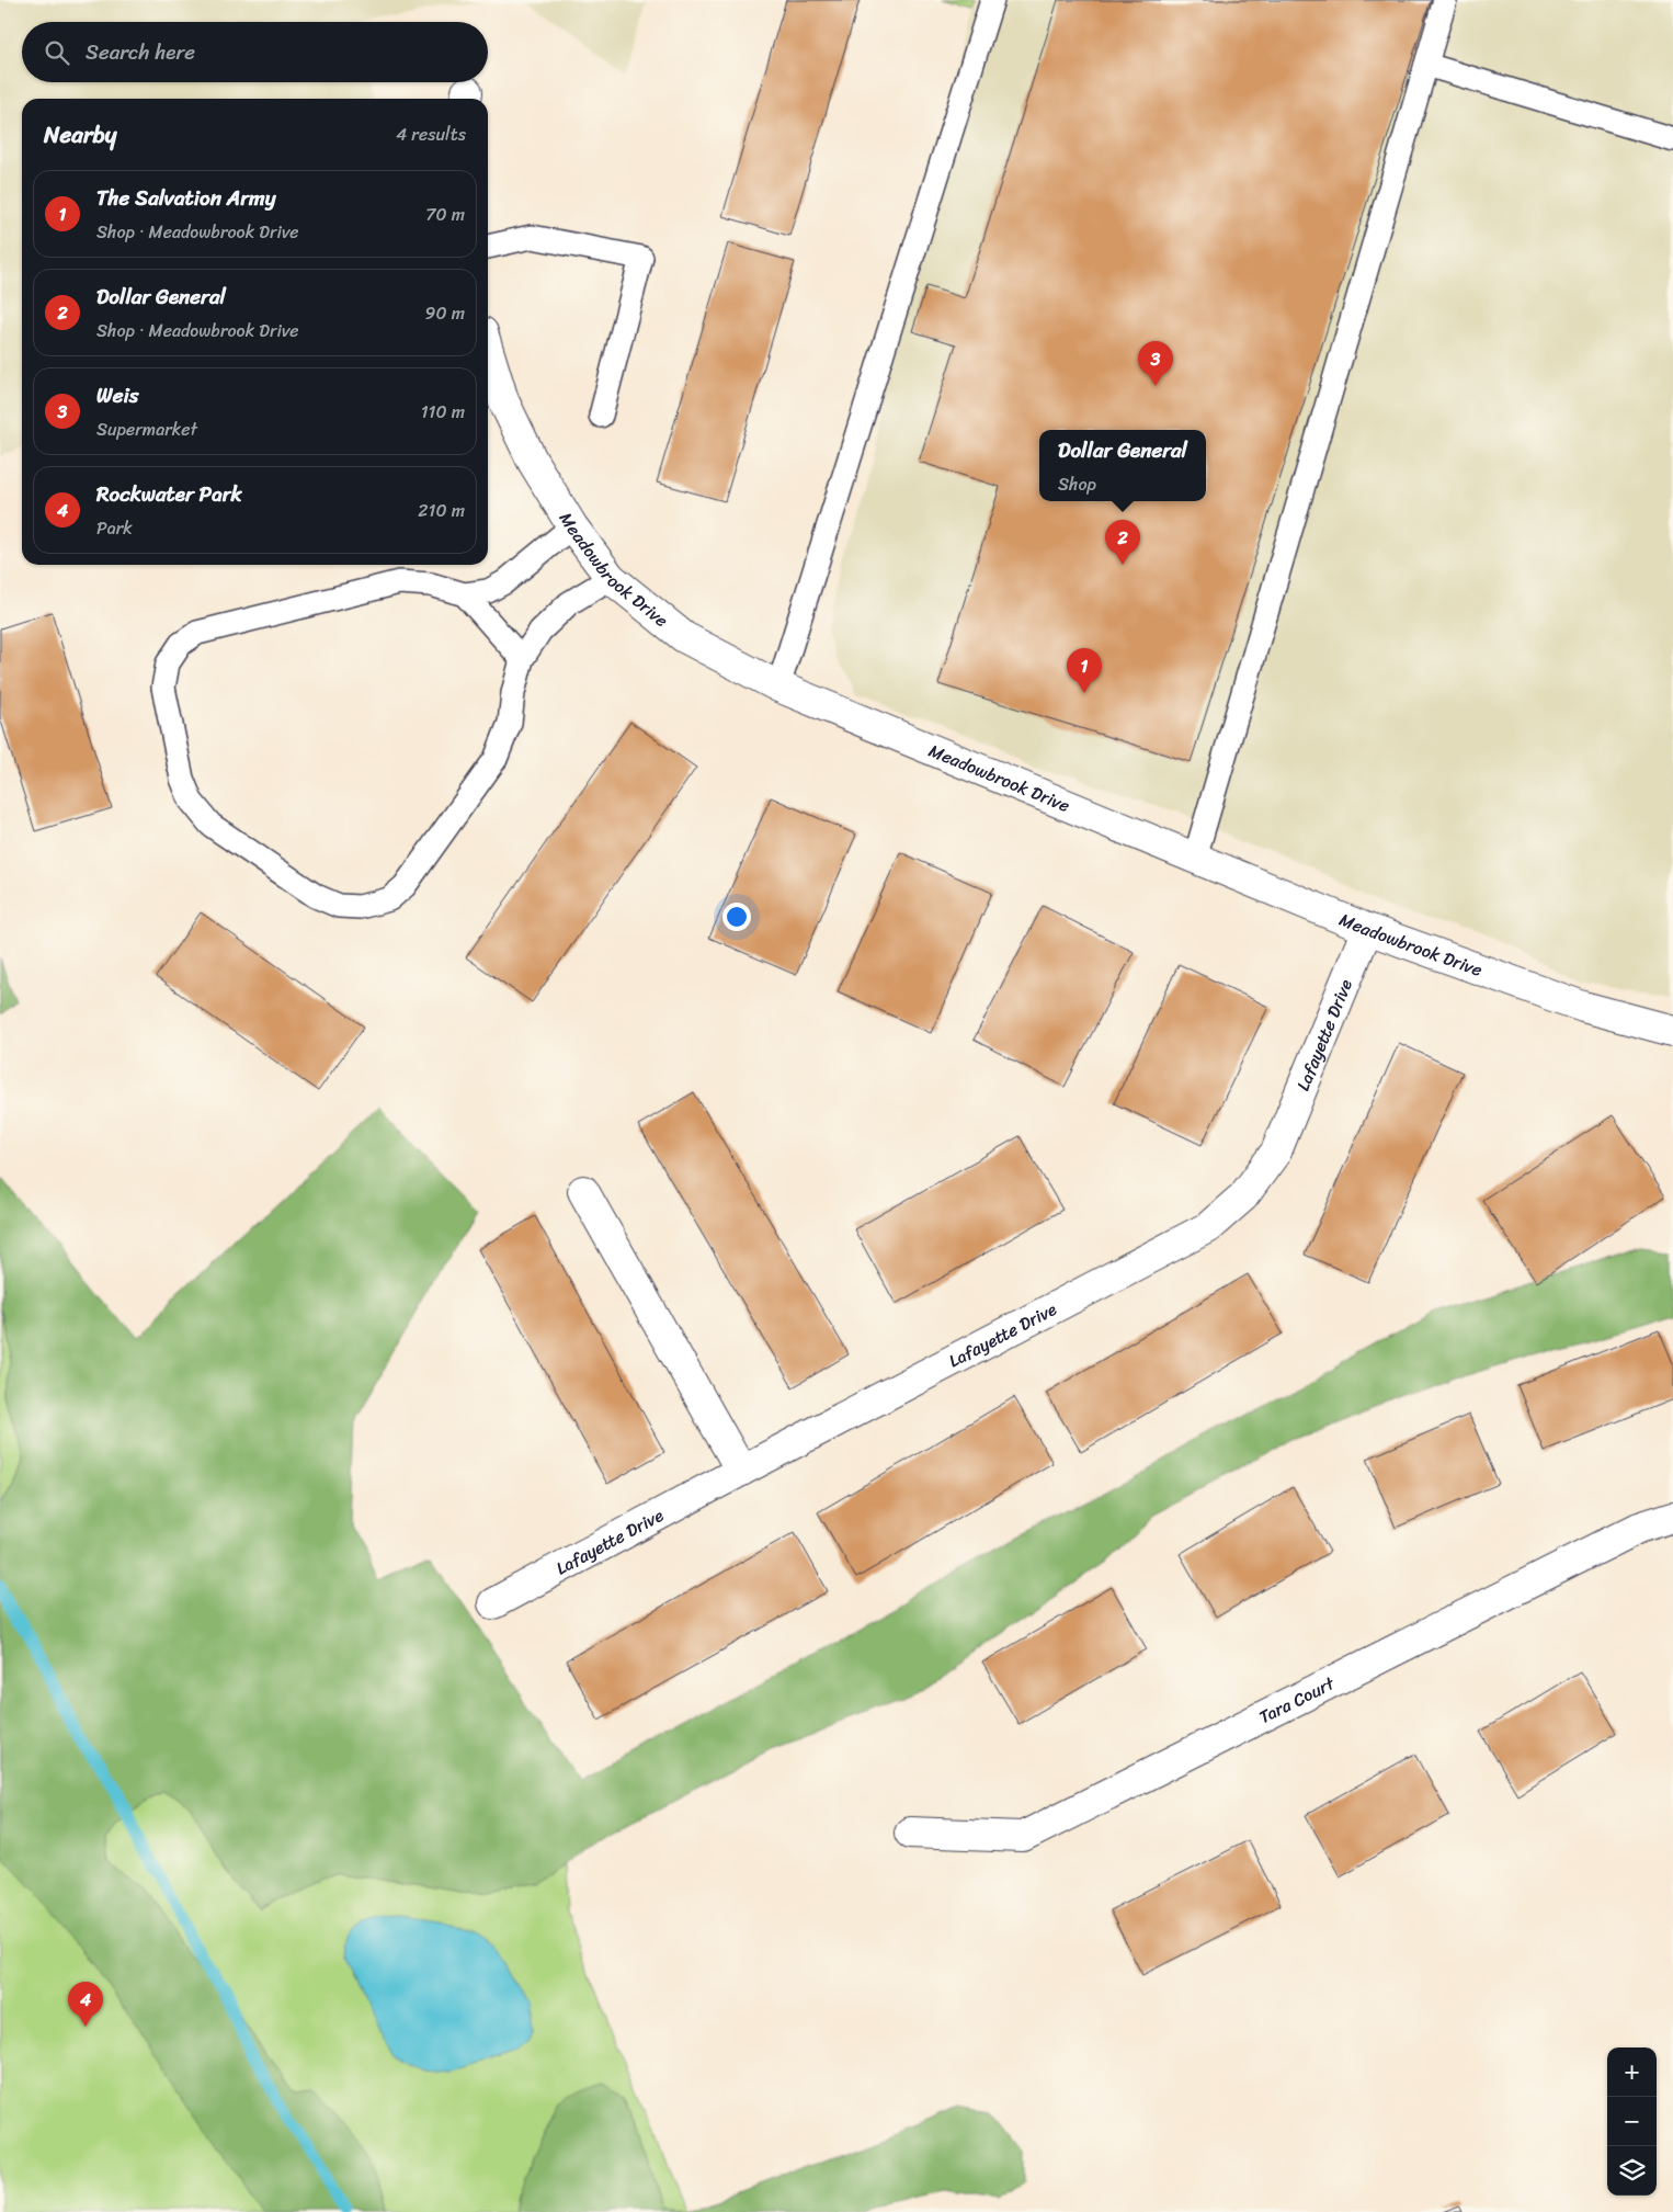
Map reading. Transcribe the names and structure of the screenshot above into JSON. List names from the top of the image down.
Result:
{
  "streets": {
    "street": ["Meadowbrook Drive", "Lafayette Drive", "Tara Court"]
  },
  "crossings": [
    ["Meadowbrook Drive", "Lafayette Drive"]
  ],
  "page": {
    "search": "Search here",
    "heading": ["Nearby", "4 results"],
    "list": [
      {
        "mark": "1",
        "name": "The Salvation Army",
        "note": "Shop · Meadowbrook Drive",
        "value": "70 m"
      },
      {
        "mark": "2",
        "name": "Dollar General",
        "note": "Shop · Meadowbrook Drive",
        "value": "90 m"
      },
      {
        "mark": "3",
        "name": "Weis",
        "note": "Supermarket",
        "value": "110 m"
      },
      {
        "mark": "4",
        "name": "Rockwater Park",
        "note": "Park",
        "value": "210 m"
      }
    ],
    "pins": [
      "3",
      "2",
      "1",
      "4"
    ],
    "popup": ["Dollar General", "Shop"],
    "map_buttons": ["+", "−"]
  }
}
